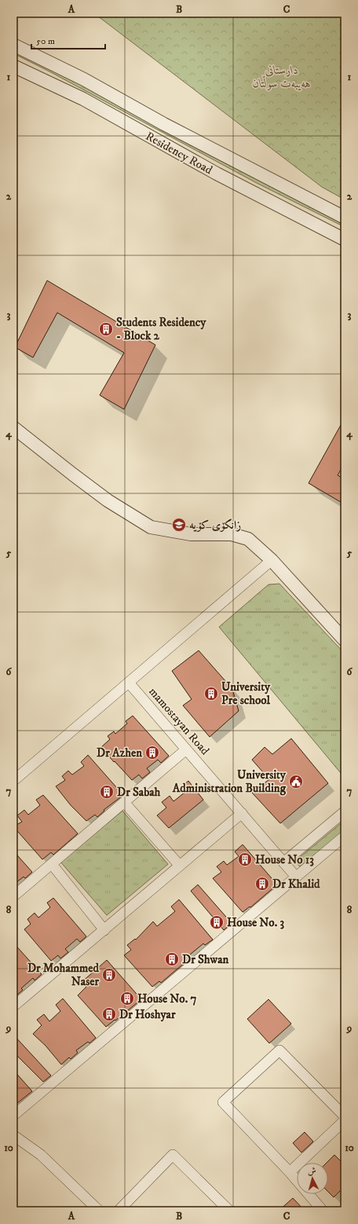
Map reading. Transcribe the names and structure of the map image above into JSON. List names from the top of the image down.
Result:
{
  "streets": {
    "street": ["Residency Road", "mamostayan Road"]
  },
  "parks": ["دارستانی هەیبەت سوڵتان"],
  "places": {
    "building": [
      "Students Residency - Block 2",
      "University Pre school",
      "Dr Azhen",
      "Dr Sabah",
      "House No 13",
      "Dr Khalid",
      "House No. 3",
      "Dr Shwan",
      "Dr Mohammed Naser",
      "House No. 7",
      "Dr Hoshyar"
    ],
    "school or university": ["زانکۆی کۆیە"],
    "public building": ["University Administration Building"]
  },
  "scale_bar": "50 m",
  "north": "top",
  "grid": {
    "columns": ["A", "B", "C"],
    "rows": [
      "1",
      "2",
      "3",
      "4",
      "5",
      "6",
      "7",
      "8",
      "9",
      "10"
    ]
  }
}
